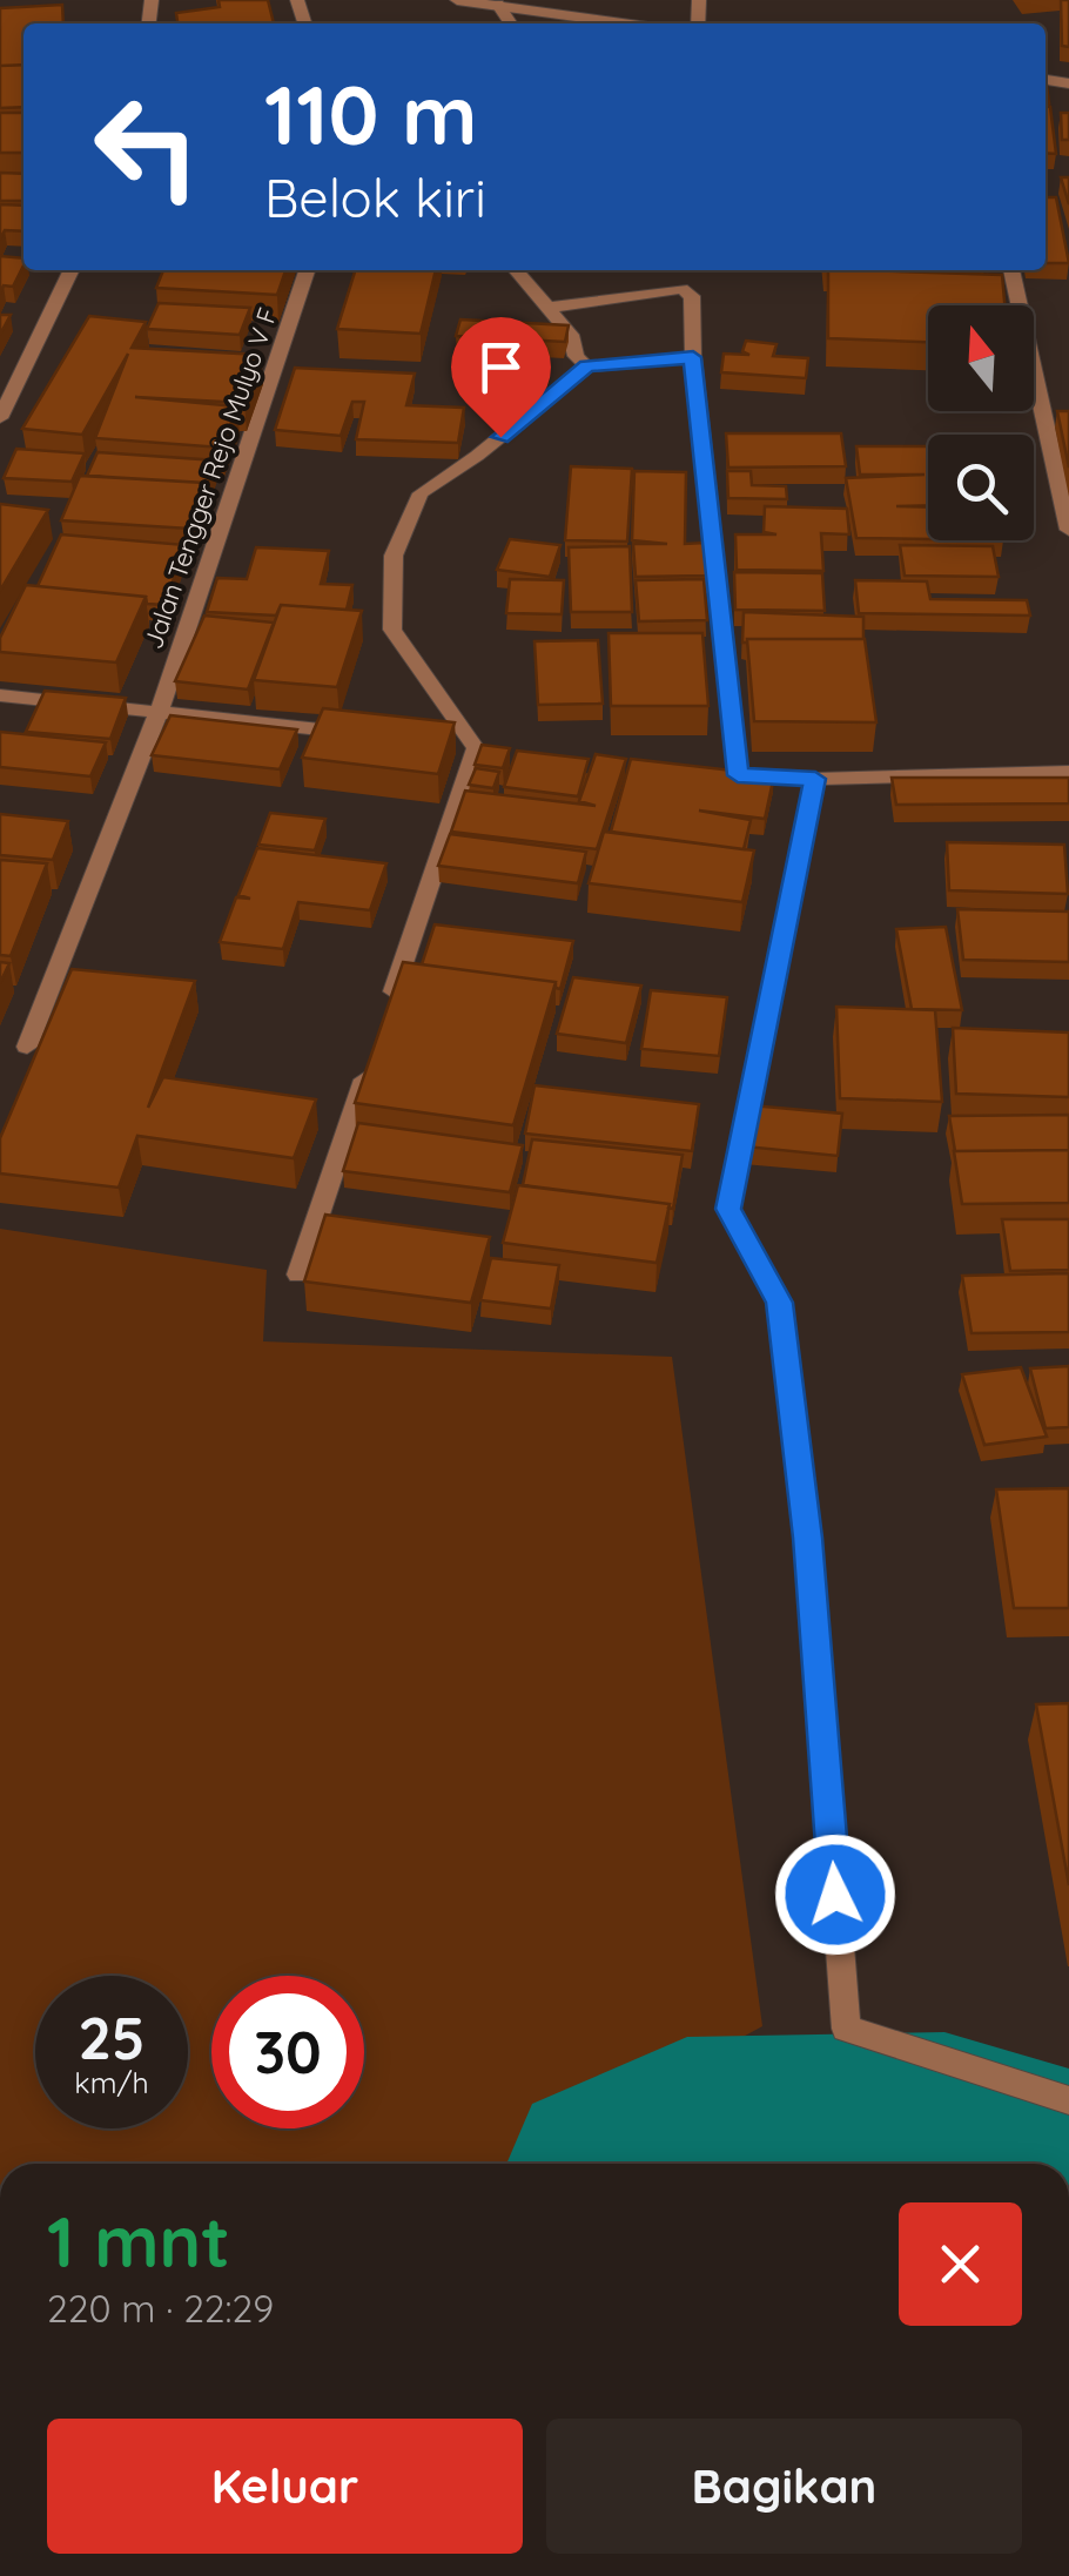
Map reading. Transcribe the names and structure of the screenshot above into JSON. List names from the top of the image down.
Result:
{
  "streets": {
    "street": ["Jalan Tengger Rejo Mulyo V F"]
  },
  "north": "top",
  "page": {
    "turn": ["110 m", "Belok kiri"],
    "speed": "25 km/h",
    "limit": "30",
    "heading": ["1 mnt", "220 m · 22:29"],
    "buttons": ["Keluar", "Bagikan"]
  }
}
